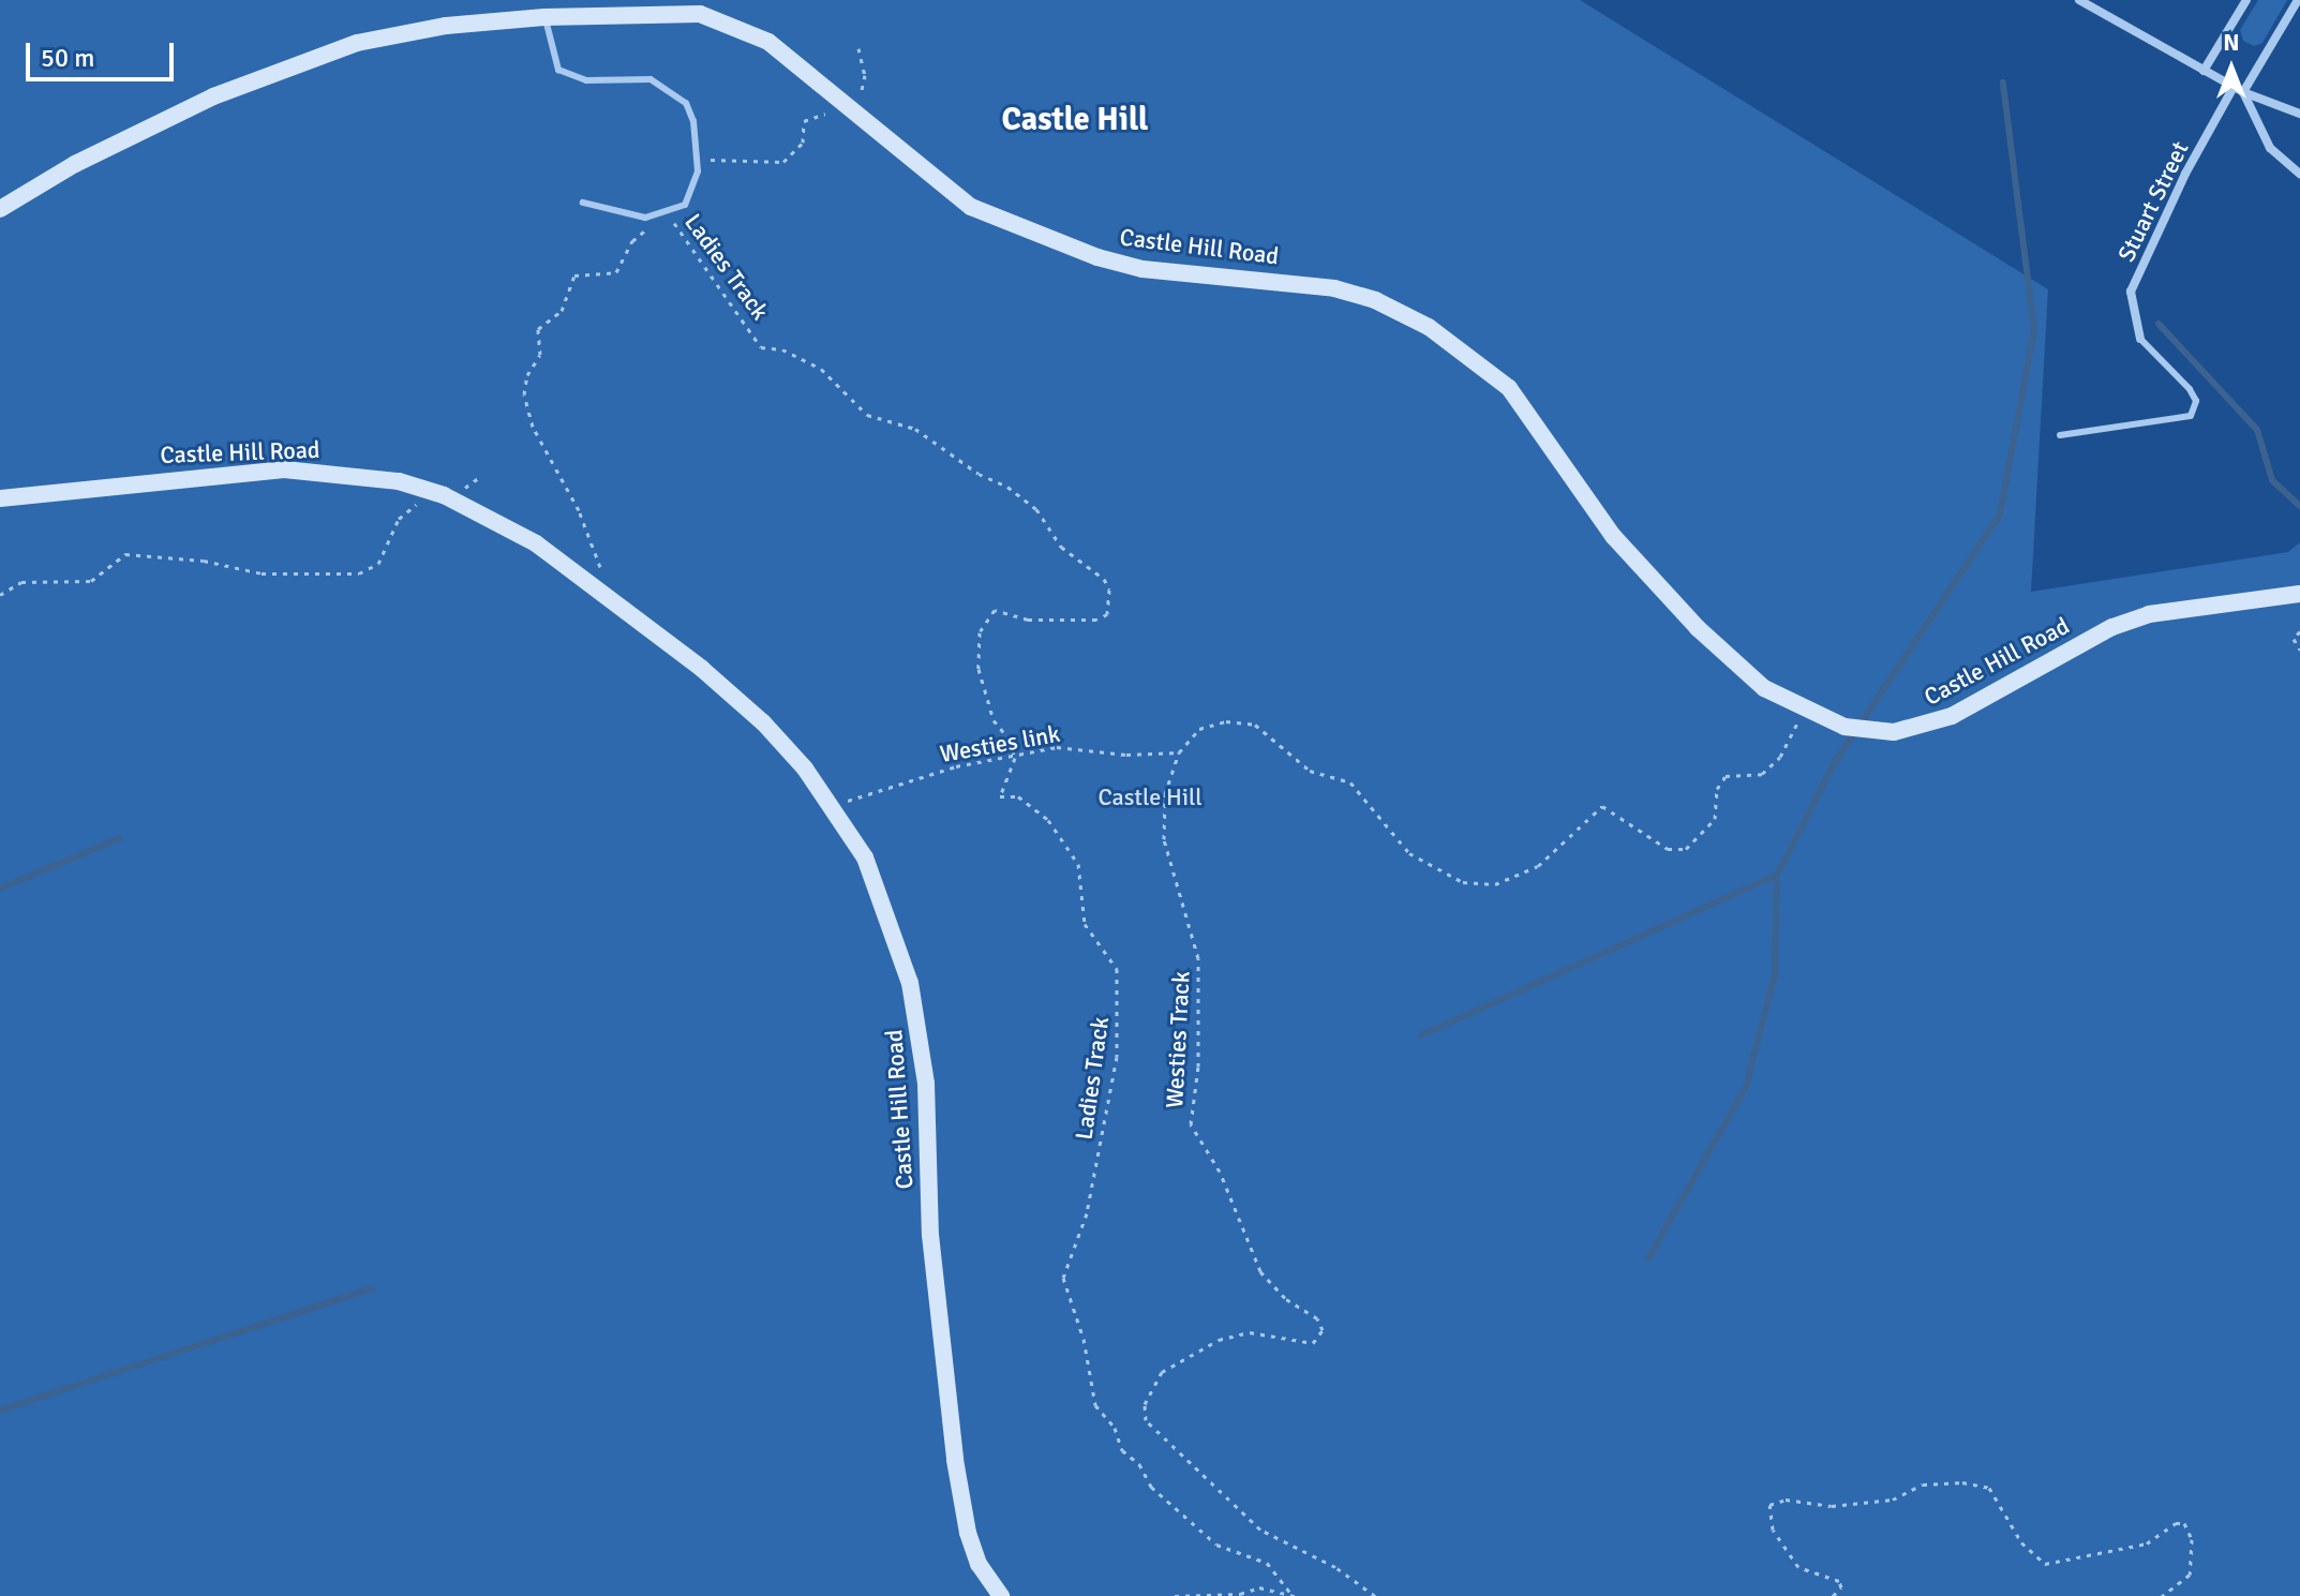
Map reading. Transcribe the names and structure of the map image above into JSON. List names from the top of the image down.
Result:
{
  "streets": {
    "main road": ["Castle Hill Road"],
    "street": ["Stuart Street"],
    "path": ["Ladies Track", "Westies link", "Westies Track"]
  },
  "crossings": [
    ["Castle Hill Road", "Westies link"],
    ["Ladies Track", "Westies link"],
    ["Westies link", "Westies Track"]
  ],
  "districts": ["Castle Hill"],
  "parks": ["Castle Hill"],
  "scale_bar": "50 m",
  "north": "top"
}
